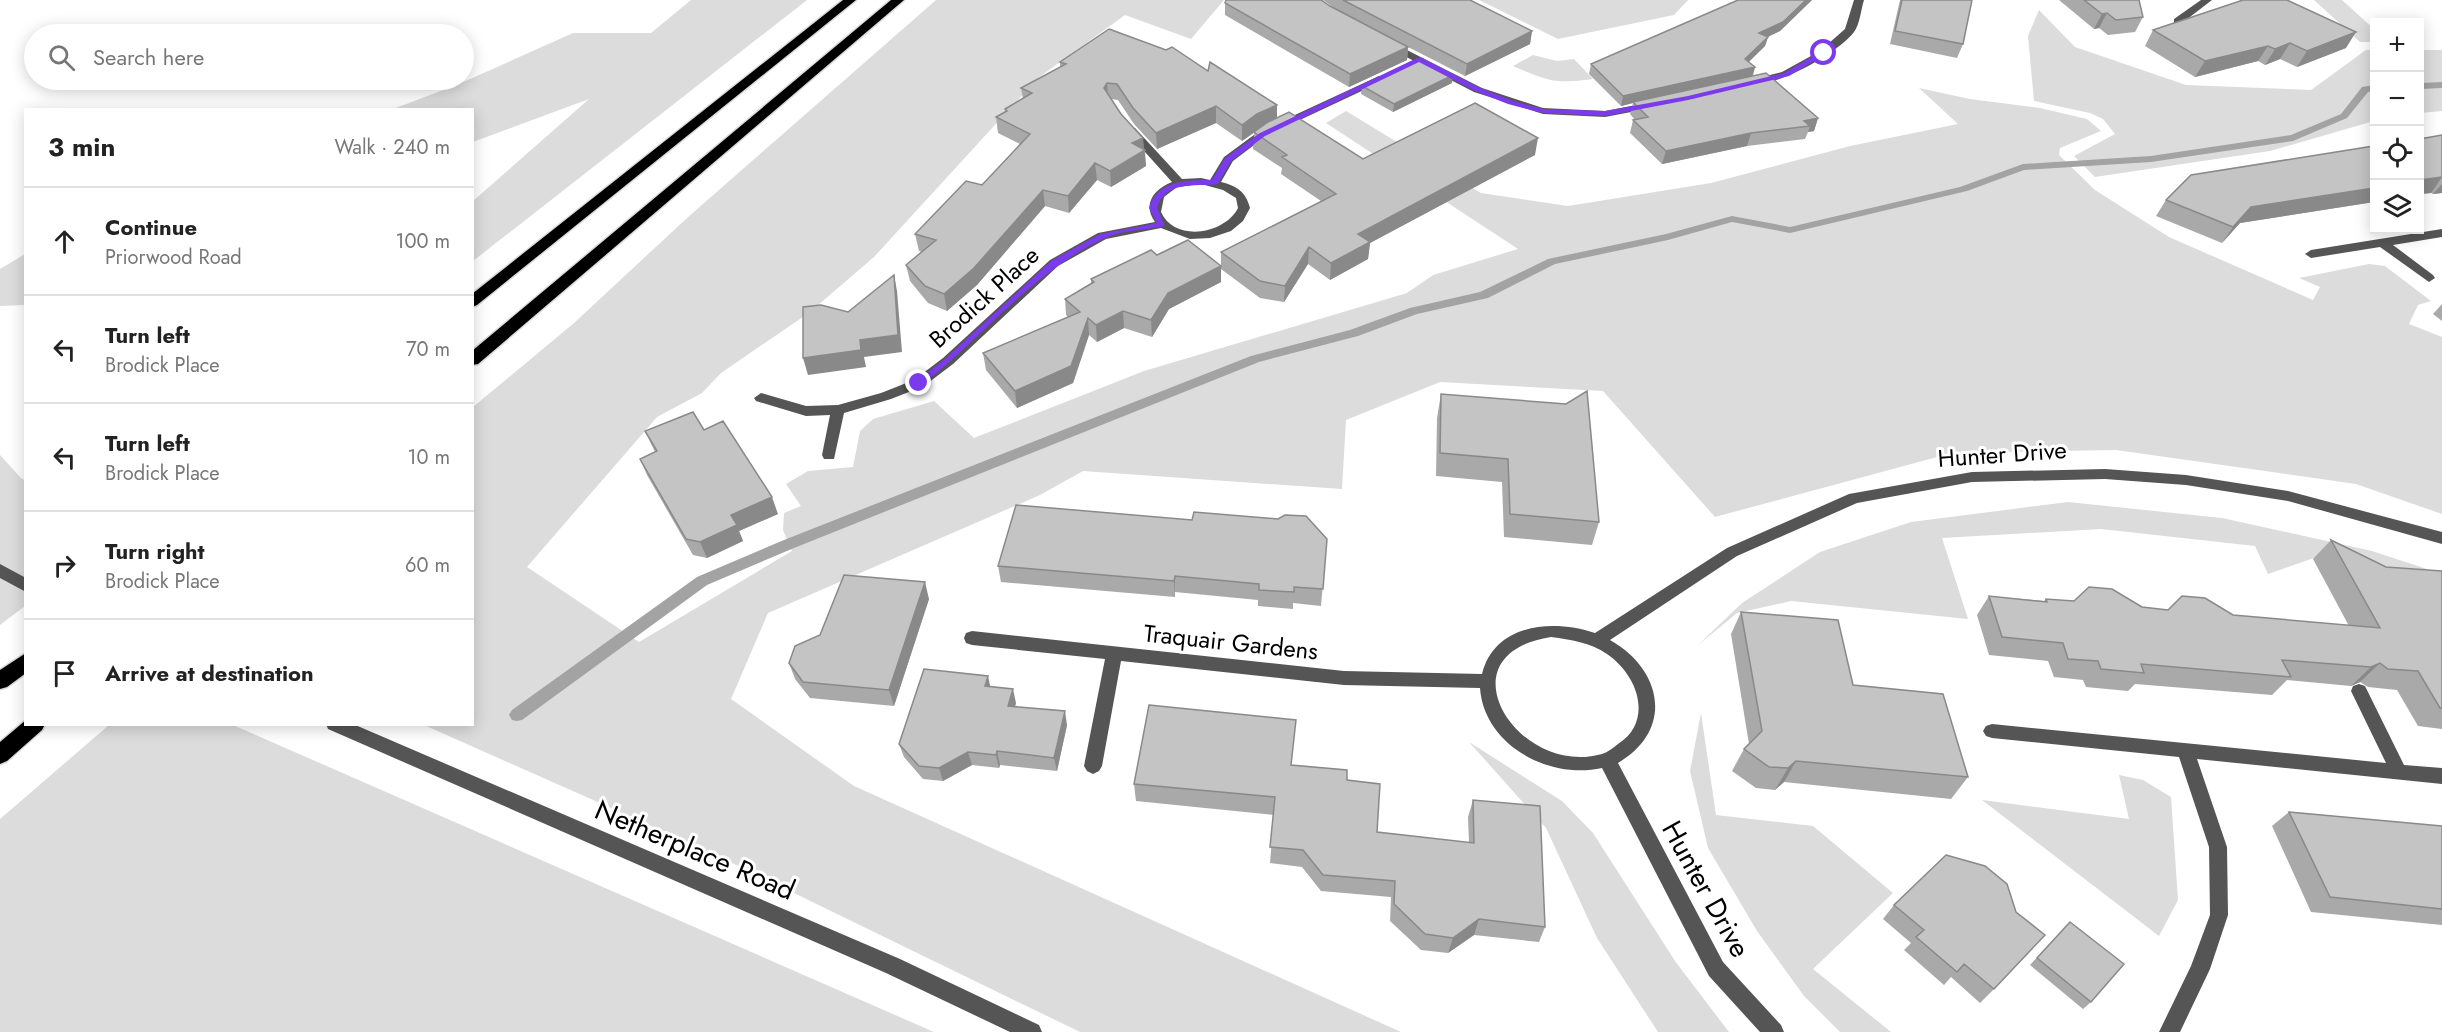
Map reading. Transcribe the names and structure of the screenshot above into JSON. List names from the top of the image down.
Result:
{
  "streets": {
    "street": [
      "Brodick Place",
      "Hunter Drive",
      "Traquair Gardens",
      "Netherplace Road"
    ]
  },
  "crossings": [
    ["Hunter Drive", "Traquair Gardens"]
  ],
  "page": {
    "map_buttons": ["+", "−"],
    "search": "Search here",
    "heading": ["3 min", "Walk · 240 m"],
    "list": [
      ["Continue", "Priorwood Road", "100 m"],
      ["Turn left", "Brodick Place", "70 m"],
      ["Turn left", "Brodick Place", "10 m"],
      ["Turn right", "Brodick Place", "60 m"],
      "Arrive at destination"
    ]
  }
}
